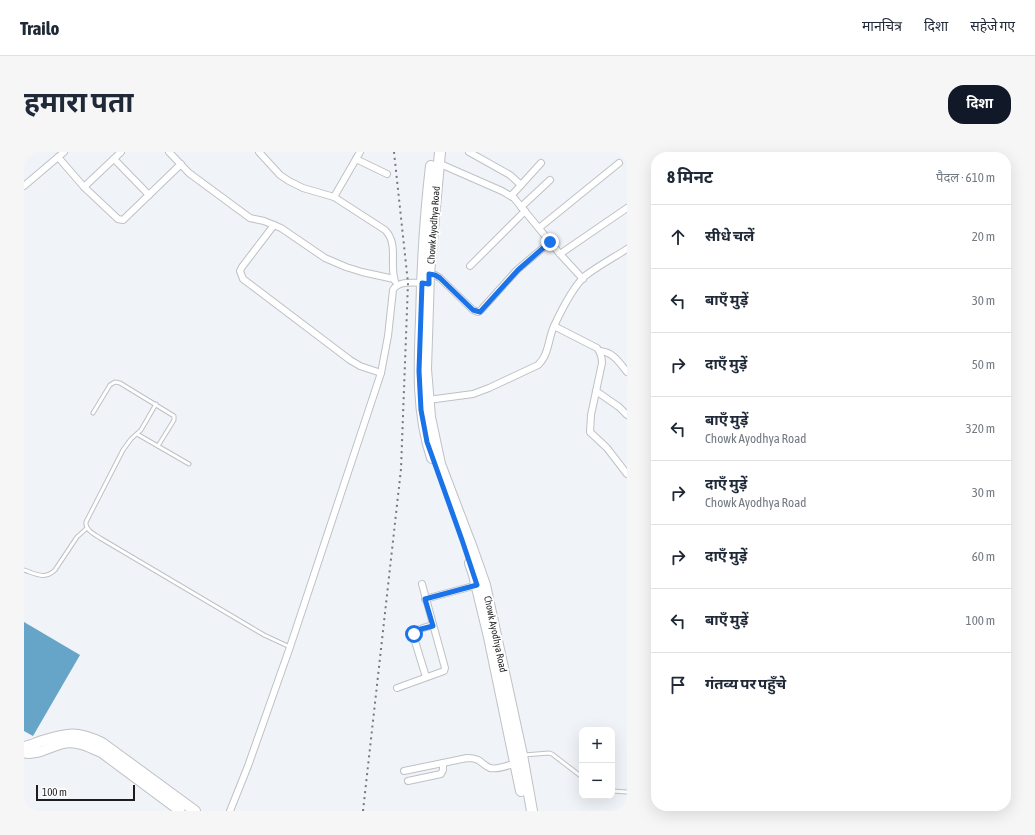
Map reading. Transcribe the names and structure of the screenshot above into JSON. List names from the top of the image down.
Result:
{
  "streets": {
    "main road": ["Chowk Ayodhya Road"]
  },
  "scale_bar": "100 m",
  "page": {
    "header": "Trailo",
    "nav": ["मानचित्र", "दिशा", "सहेजे गए"],
    "buttons": "दिशा",
    "title": "हमारा पता",
    "heading": ["8 मिनट", "पैदल · 610 m"],
    "list": [
      ["सीधे चलें", "20 m"],
      ["बाएँ मुड़ें", "30 m"],
      ["दाएँ मुड़ें", "50 m"],
      ["बाएँ मुड़ें", "Chowk Ayodhya Road", "320 m"],
      ["दाएँ मुड़ें", "Chowk Ayodhya Road", "30 m"],
      ["दाएँ मुड़ें", "60 m"],
      ["बाएँ मुड़ें", "100 m"],
      "गंतव्य पर पहुँचे"
    ],
    "map_buttons": ["+", "−"],
    "scale": "100 m"
  }
}
